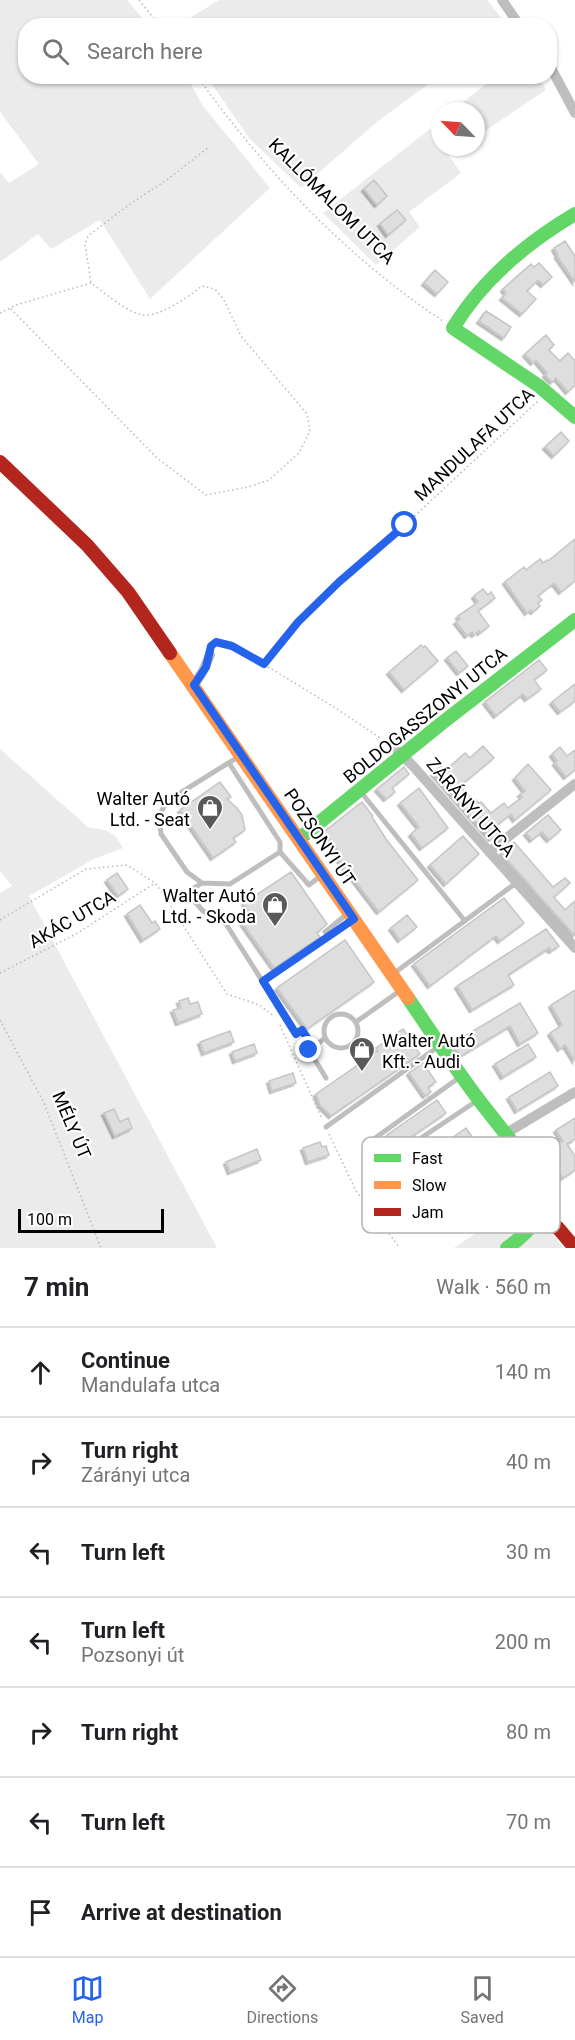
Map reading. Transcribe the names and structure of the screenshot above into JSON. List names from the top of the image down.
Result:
{
  "streets": {
    "main road": ["BOLDOGASSZONYI UTCA", "POZSONYI ÚT"],
    "street": ["ZÁRÁNYI UTCA"],
    "path": [
      "KALLÓMALOM UTCA",
      "MANDULAFA UTCA",
      "AKÁC UTCA",
      "MÉLY ÚT"
    ]
  },
  "crossings": [
    ["BOLDOGASSZONYI UTCA", "ZÁRÁNYI UTCA"],
    ["BOLDOGASSZONYI UTCA", "POZSONYI ÚT"]
  ],
  "places": {
    "shop": ["Walter Autó Ltd. - Seat", "Walter Autó Ltd. - Skoda", "Walter Autó Kft. - Audi"]
  },
  "legend": ["Fast", "Slow", "Jam"],
  "scale_bar": "100 m",
  "north": "top left",
  "page": {
    "search": "Search here",
    "scale": "100 m",
    "heading": ["7 min", "Walk · 560 m"],
    "list": [
      ["Continue", "Mandulafa utca", "140 m"],
      ["Turn right", "Zárányi utca", "40 m"],
      ["Turn left", "30 m"],
      ["Turn left", "Pozsonyi út", "200 m"],
      ["Turn right", "80 m"],
      ["Turn left", "70 m"],
      "Arrive at destination"
    ],
    "nav": ["Map", "Directions", "Saved"]
  }
}
